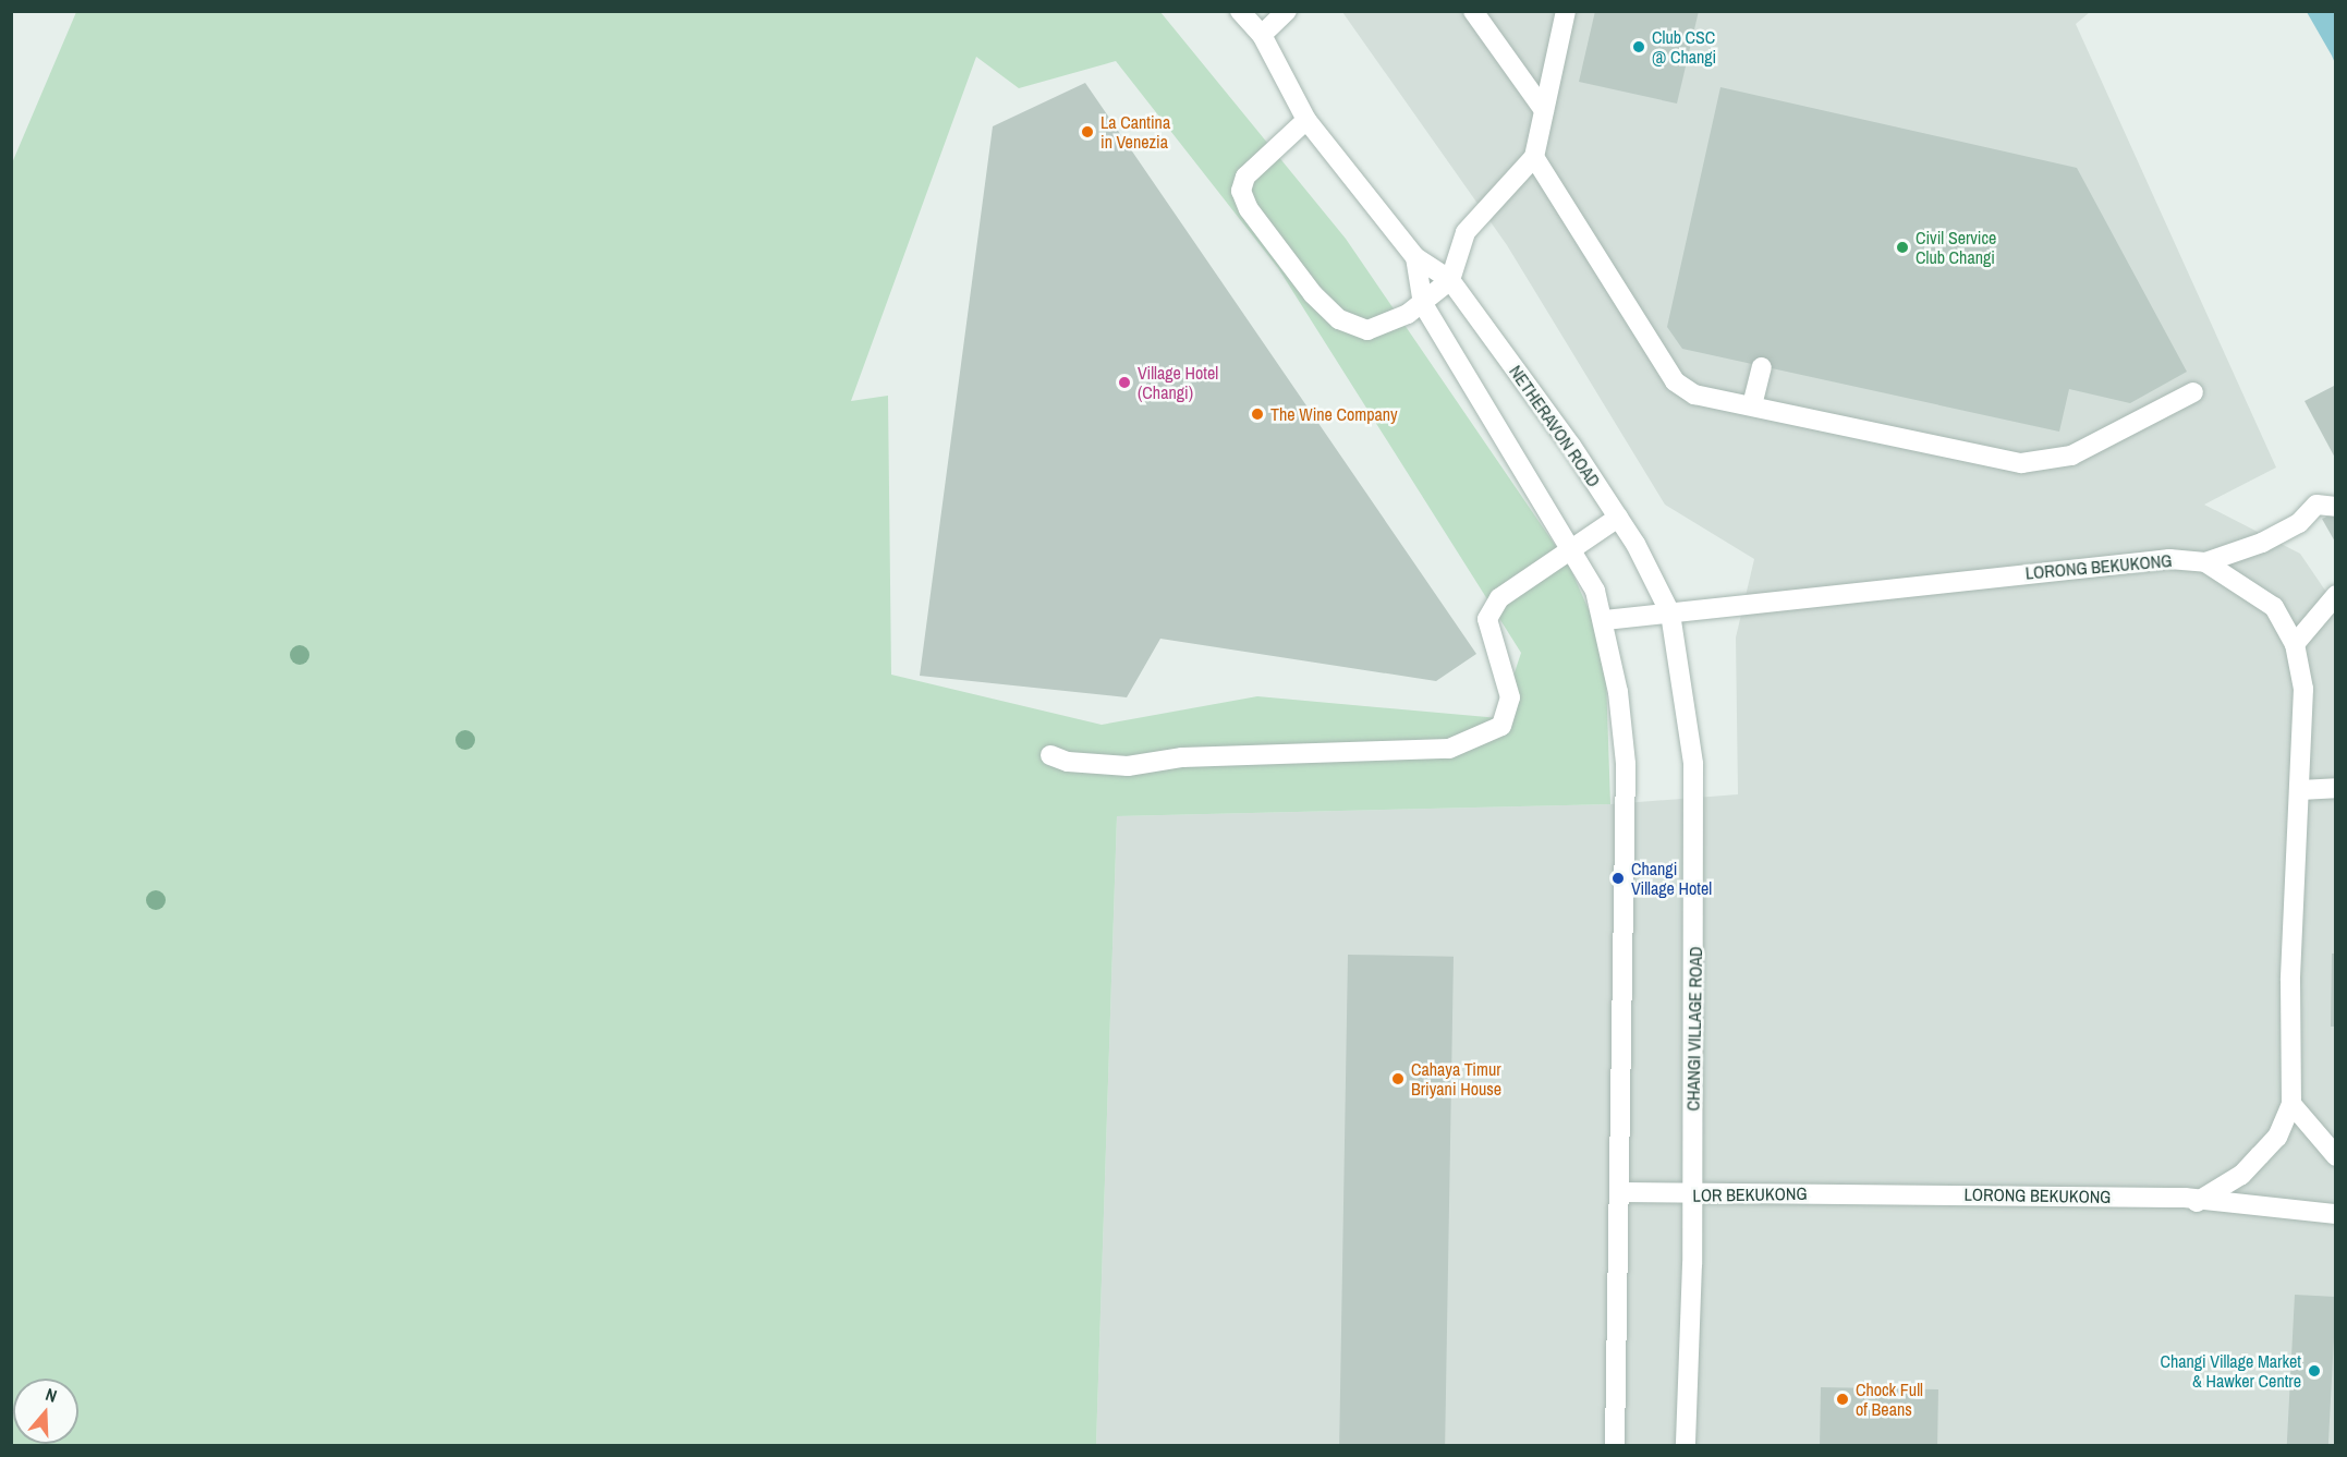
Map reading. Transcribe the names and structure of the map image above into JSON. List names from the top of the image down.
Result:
{
  "streets": {
    "street": [
      "NETHERAVON ROAD",
      "LORONG BEKUKONG",
      "CHANGI VILLAGE ROAD",
      "LOR BEKUKONG"
    ]
  },
  "crossings": [
    ["NETHERAVON ROAD", "LORONG BEKUKONG"],
    ["NETHERAVON ROAD", "CHANGI VILLAGE ROAD"],
    ["LORONG BEKUKONG", "CHANGI VILLAGE ROAD"],
    ["LORONG BEKUKONG", "LOR BEKUKONG"],
    ["CHANGI VILLAGE ROAD", "LOR BEKUKONG"]
  ],
  "places": [
    "Club CSC @ Changi",
    "La Cantina in Venezia",
    "Civil Service Club Changi",
    "Village Hotel (Changi)",
    "The Wine Company",
    "Changi Village Hotel",
    "Cahaya Timur Briyani House",
    "Changi Village Market & Hawker Centre",
    "Chock Full of Beans"
  ],
  "north": "top"
}
